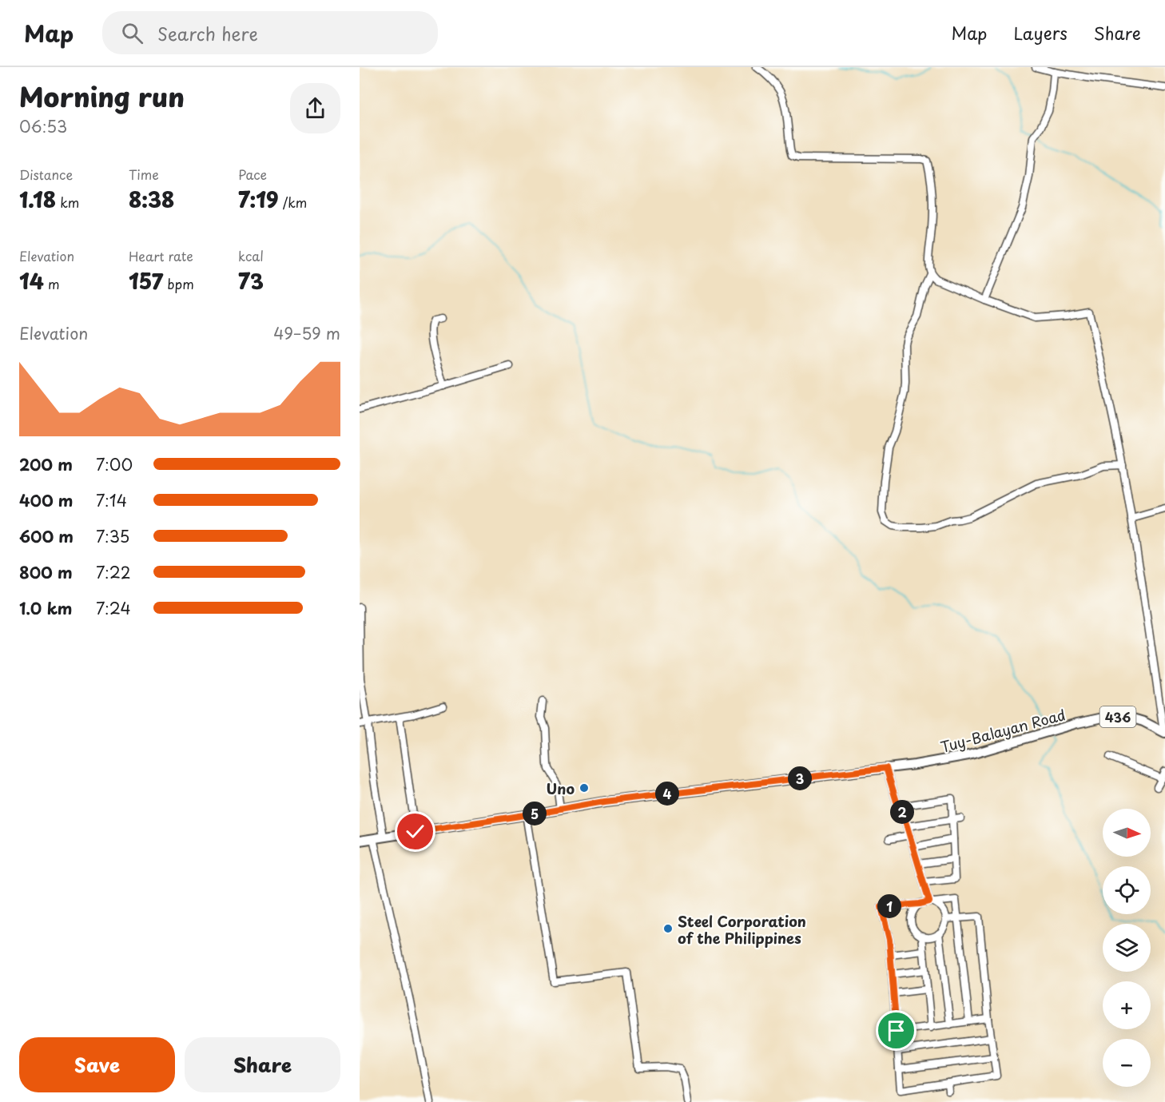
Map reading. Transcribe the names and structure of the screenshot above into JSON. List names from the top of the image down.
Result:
{
  "streets": {
    "main road": ["436", "Tuy-Balayan Road"]
  },
  "places": ["Uno", "Steel Corporation of the Philippines"],
  "north": "right",
  "page": {
    "header": "Map",
    "search": "Search here",
    "nav": ["Map", "Layers", "Share"],
    "heading": ["Morning run", "06:53"],
    "stats": [
      ["Distance", "1.18 km"],
      ["Time", "8:38"],
      ["Pace", "7:19 /km"],
      ["Elevation", "14 m"],
      ["Heart rate", "157 bpm"],
      ["kcal", "73"]
    ],
    "chart": ["Elevation", "49–59 m"],
    "list": [
      {
        "name": "200 m",
        "note": "7:00"
      },
      {
        "name": "400 m",
        "note": "7:14"
      },
      {
        "name": "600 m",
        "note": "7:35"
      },
      {
        "name": "800 m",
        "note": "7:22"
      },
      {
        "name": "1.0 km",
        "note": "7:24"
      }
    ],
    "pins": [
      "3",
      "4",
      "2",
      "5",
      "1"
    ],
    "map_buttons": ["+", "−"],
    "buttons": ["Save", "Share"]
  }
}
